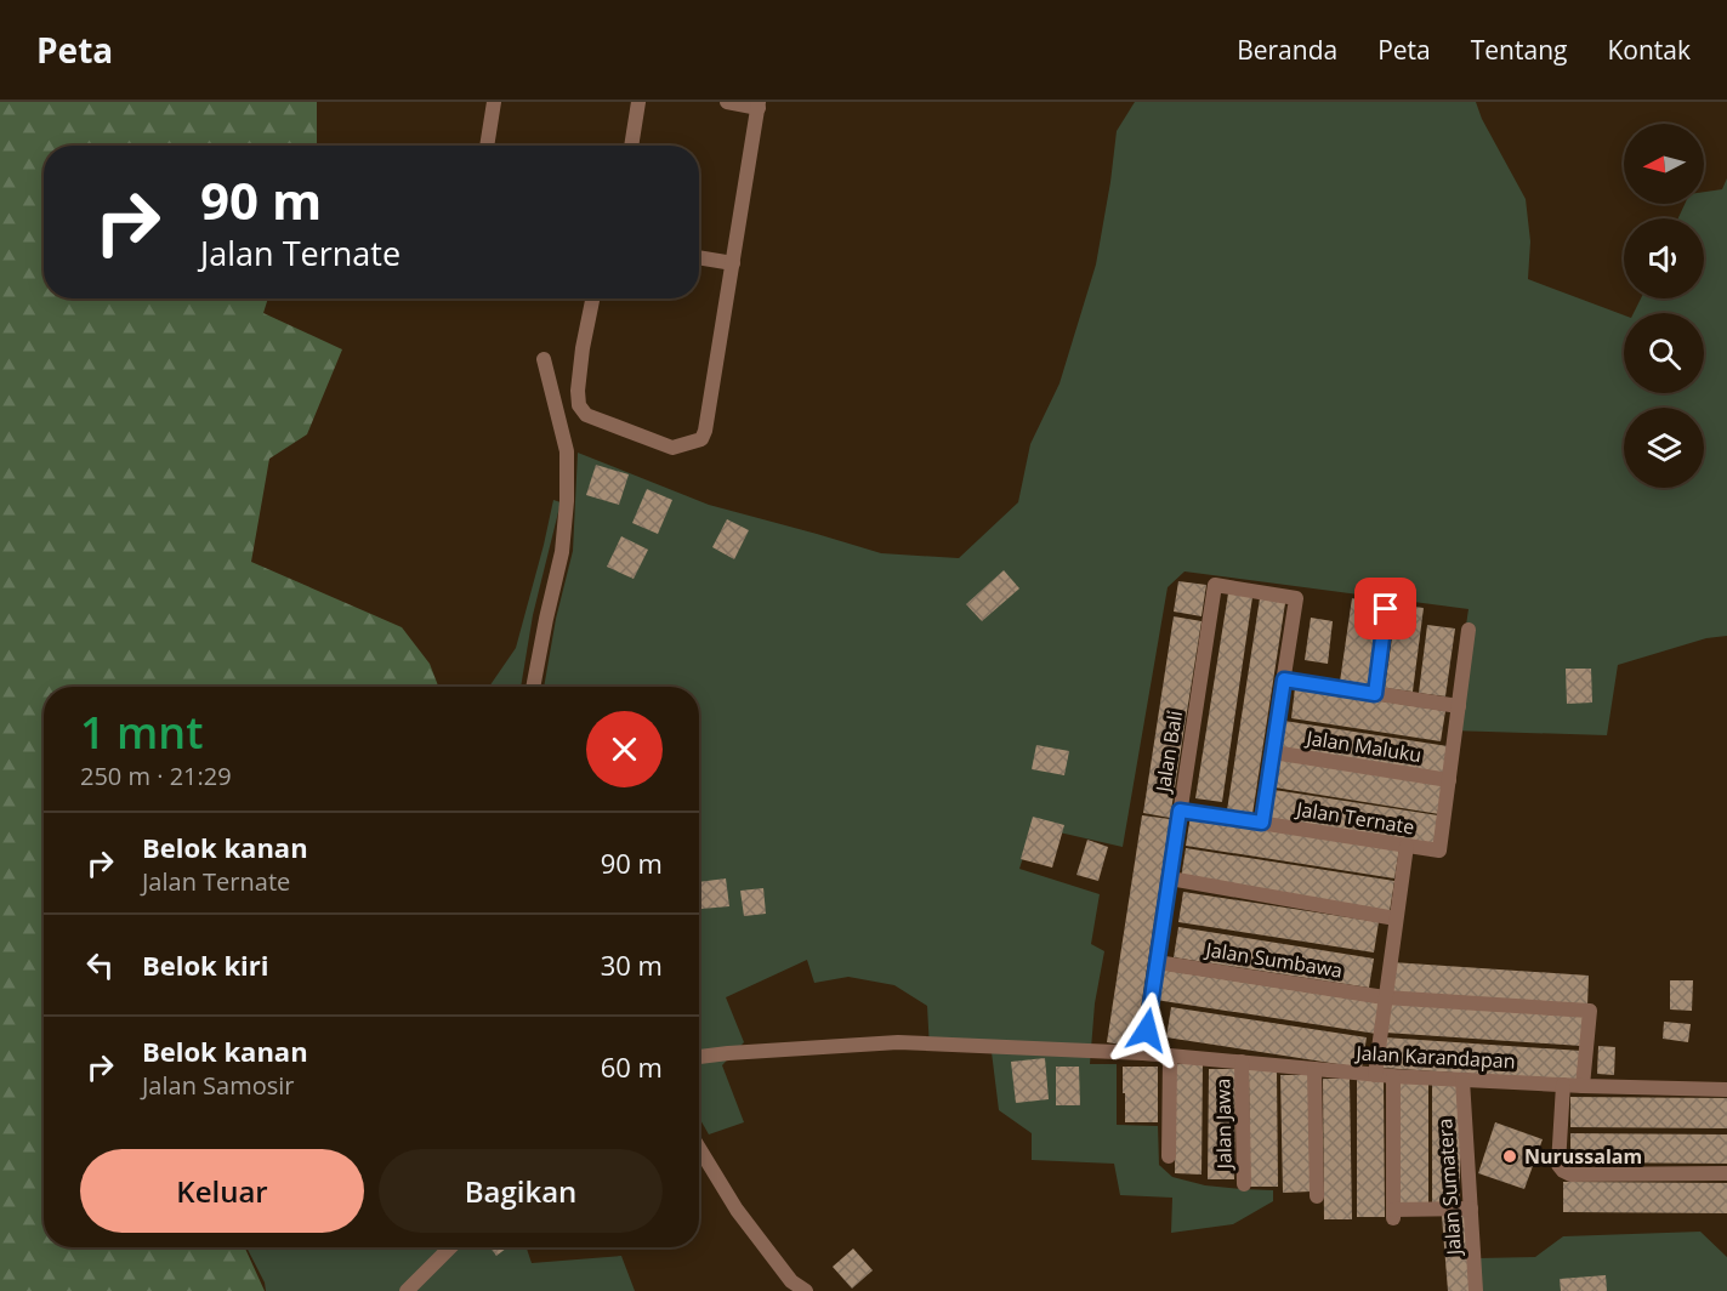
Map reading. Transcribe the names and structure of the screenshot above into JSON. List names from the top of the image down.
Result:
{
  "streets": {
    "street": [
      "Jalan Maluku",
      "Jalan Bali",
      "Jalan Ternate",
      "Jalan Sumbawa",
      "Jalan Karandapan",
      "Jalan Jawa",
      "Jalan Sumatera"
    ]
  },
  "crossings": [
    ["Jalan Maluku", "Jalan Ternate"],
    ["Jalan Bali", "Jalan Ternate"],
    ["Jalan Bali", "Jalan Sumbawa"],
    ["Jalan Bali", "Jalan Karandapan"],
    ["Jalan Sumbawa", "Jalan Karandapan"],
    ["Jalan Karandapan", "Jalan Jawa"],
    ["Jalan Karandapan", "Jalan Sumatera"]
  ],
  "places": ["Nurussalam"],
  "north": "left",
  "page": {
    "header": "Peta",
    "nav": [
      "Beranda",
      "Peta",
      "Tentang",
      "Kontak"
    ],
    "turn": ["90 m", "Jalan Ternate"],
    "heading": ["1 mnt", "250 m · 21:29"],
    "list": [
      {
        "name": "Belok kanan",
        "note": "Jalan Ternate",
        "value": "90 m"
      },
      {
        "name": "Belok kiri",
        "value": "30 m"
      },
      {
        "name": "Belok kanan",
        "note": "Jalan Samosir",
        "value": "60 m"
      }
    ],
    "buttons": ["Keluar", "Bagikan"]
  }
}
